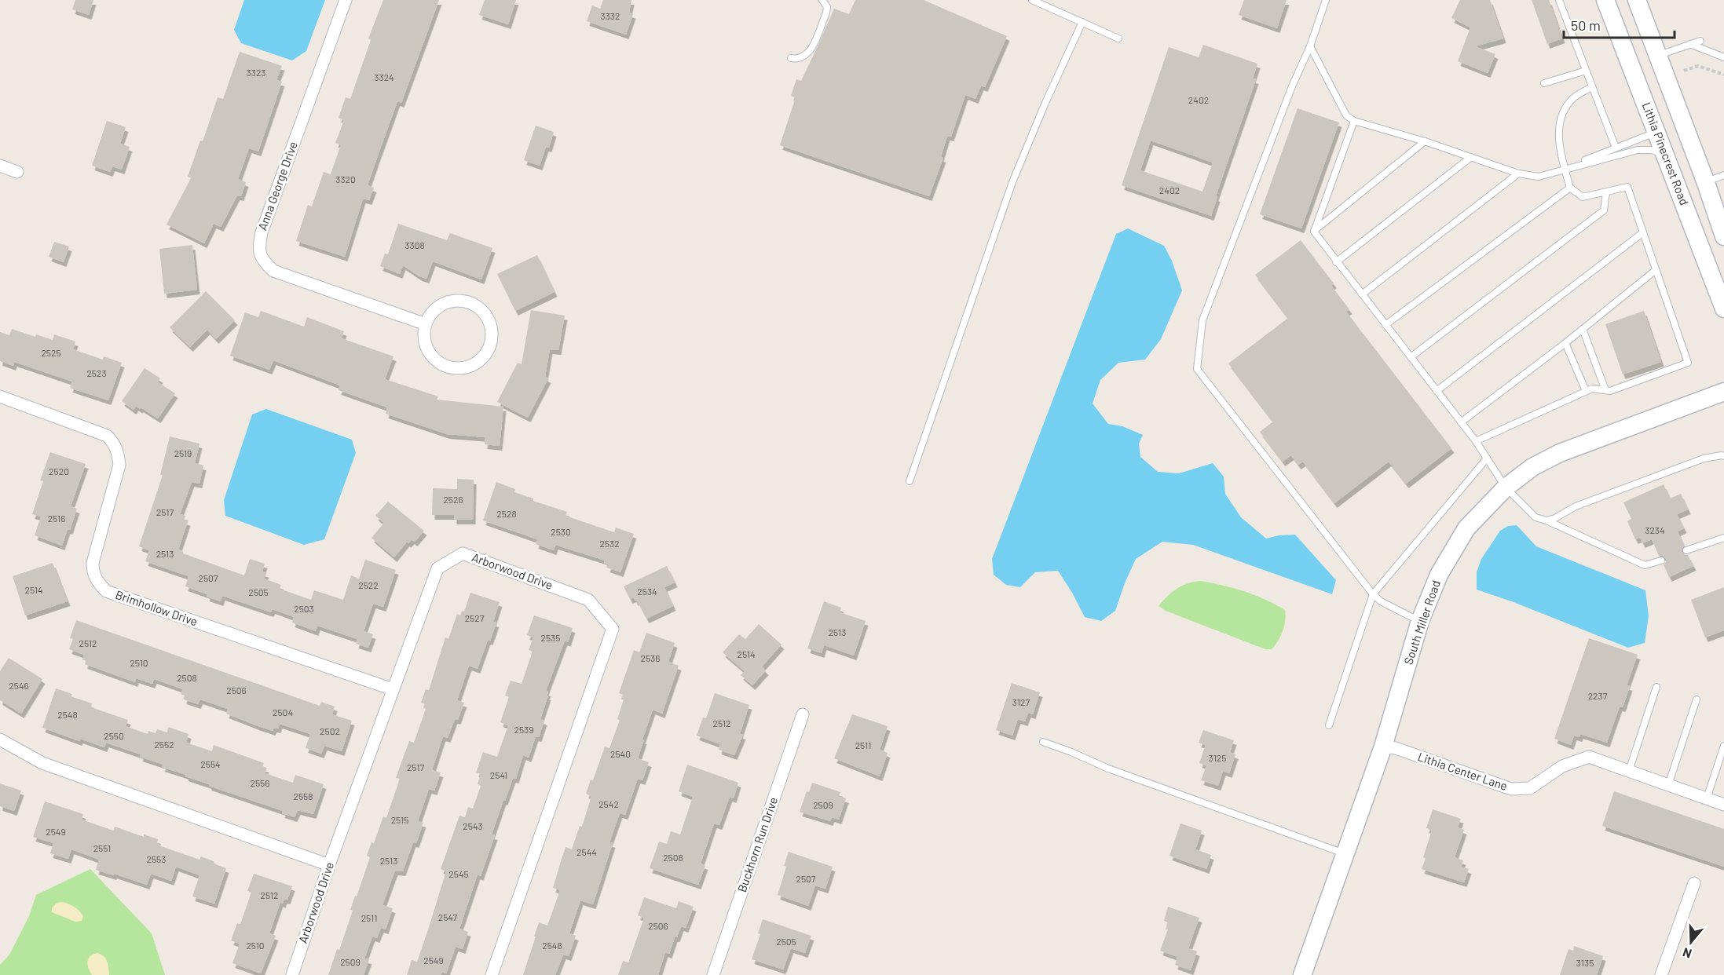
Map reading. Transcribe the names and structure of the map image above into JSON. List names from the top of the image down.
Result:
{
  "streets": {
    "street": [
      "Lithia Pinecrest Road",
      "Anna George Drive",
      "Arborwood Drive",
      "Brimhollow Drive",
      "South Miller Road",
      "Lithia Center Lane",
      "Buckhorn Run Drive"
    ]
  },
  "crossings": [
    ["Arborwood Drive", "Brimhollow Drive"],
    ["South Miller Road", "Lithia Center Lane"]
  ],
  "house_numbers": [
    "3332",
    "3323",
    "3324",
    "2402",
    "3320",
    "2402",
    "3308",
    "2525",
    "2523",
    "2519",
    "2520",
    "2526",
    "2517",
    "2528",
    "2516",
    "3234",
    "2530",
    "2532",
    "2513",
    "2507",
    "2522",
    "2514",
    "2534",
    "2505",
    "2503",
    "2527",
    "2513",
    "2535",
    "2512",
    "2514",
    "2536",
    "2510",
    "2508",
    "2546",
    "2506",
    "2237",
    "3127",
    "2504",
    "2548",
    "2512",
    "2539",
    "2502",
    "2550",
    "2552",
    "2511",
    "2540",
    "3125",
    "2554",
    "2517",
    "2541",
    "2556",
    "2558",
    "2542",
    "2509",
    "2515",
    "2543",
    "2549",
    "2551",
    "2544",
    "2508",
    "2553",
    "2513",
    "2545",
    "2507",
    "2512",
    "2547",
    "2511",
    "2506",
    "2505",
    "2510",
    "2548",
    "2549",
    "2509",
    "3135"
  ],
  "scale_bar": "50 m",
  "north": "bottom"
}
